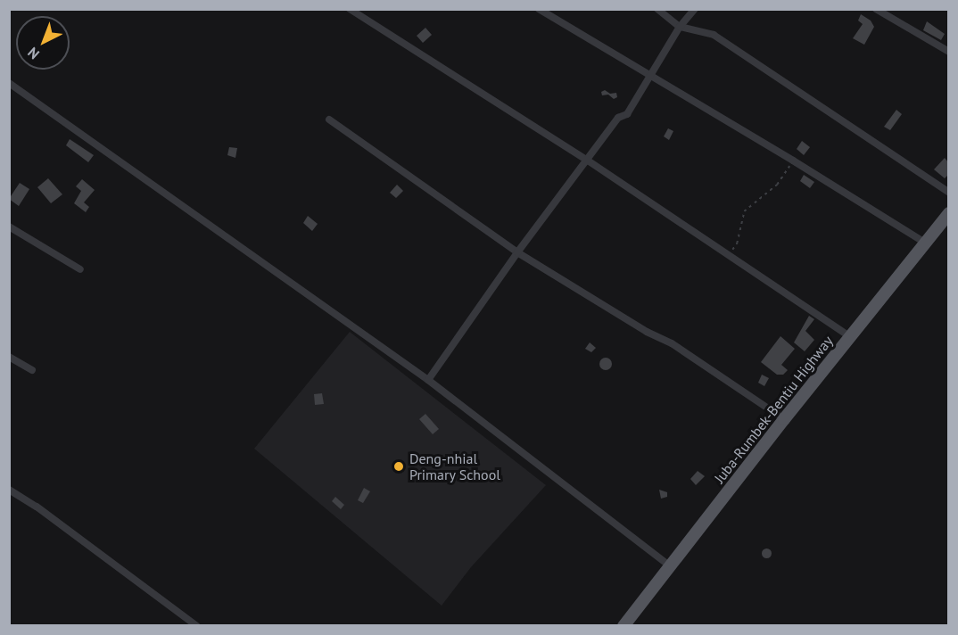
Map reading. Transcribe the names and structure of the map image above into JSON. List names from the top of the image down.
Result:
{
  "streets": {
    "main road": ["Juba-Rumbek-Bentiu Highway"]
  },
  "places": ["Deng-nhial Primary School"],
  "north": "bottom left"
}
